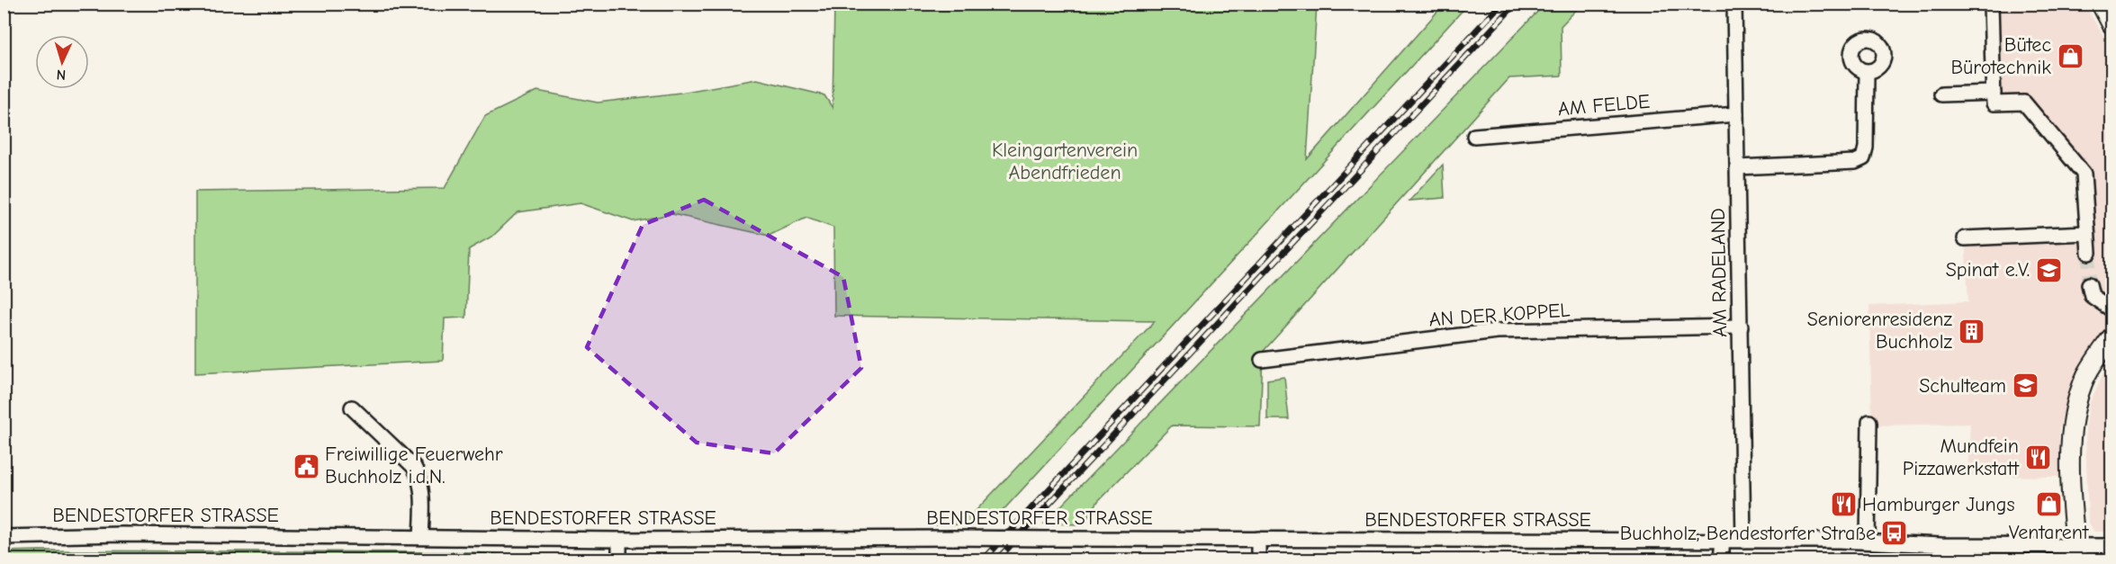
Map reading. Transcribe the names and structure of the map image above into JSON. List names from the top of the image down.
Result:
{
  "streets": {
    "street": [
      "AM FELDE",
      "AM RADELAND",
      "AN DER KOPPEL",
      "BENDESTORFER STRASSE"
    ]
  },
  "crossings": [
    ["AM FELDE", "AM RADELAND"],
    ["AM RADELAND", "AN DER KOPPEL"],
    ["AM RADELAND", "BENDESTORFER STRASSE"]
  ],
  "parks": ["Kleingartenverein Abendfrieden"],
  "places": {
    "shop": ["Bütec Bürotechnik", "Ventarent"],
    "school or university": ["Spinat e.V.", "Schulteam"],
    "building": ["Seniorenresidenz Buchholz"],
    "restaurant": ["Mundfein Pizzawerkstatt", "Hamburger Jungs"],
    "public building": ["Freiwillige Feuerwehr Buchholz i.d.N."],
    "bus stop": ["Buchholz, Bendestorfer Straße"]
  },
  "north": "bottom"
}
